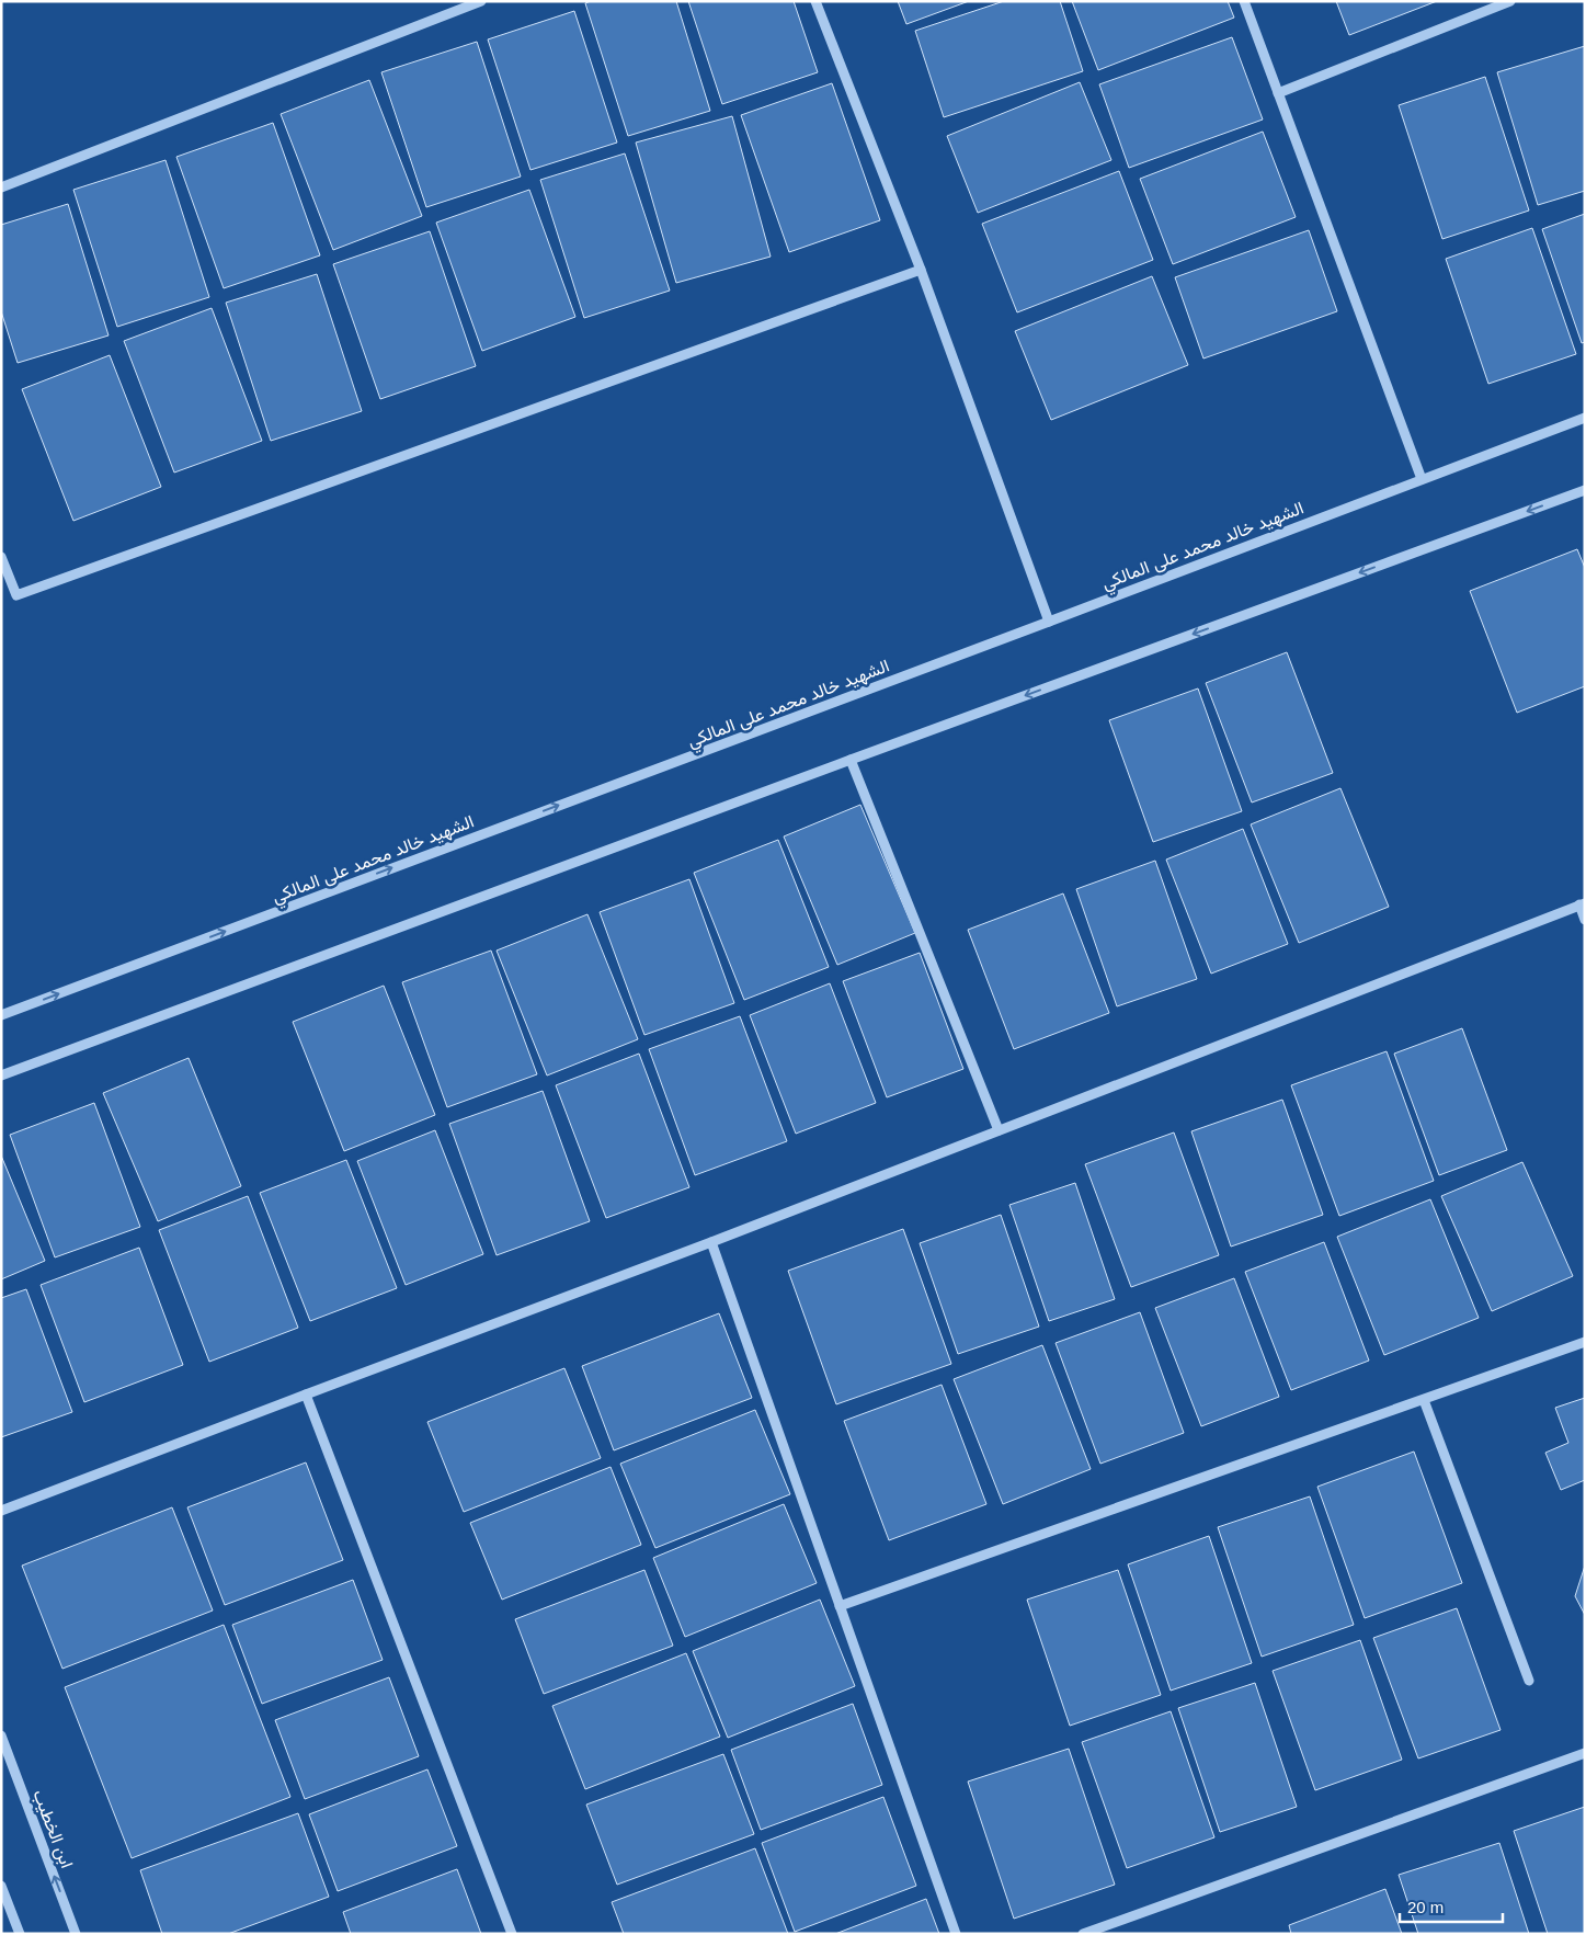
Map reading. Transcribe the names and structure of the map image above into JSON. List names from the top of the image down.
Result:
{
  "streets": {
    "street": ["الشهيد خالد محمد على المالكي", "ابن الخطيب"]
  },
  "one_way": ["ابن الخطيب"],
  "scale_bar": "20 m"
}
